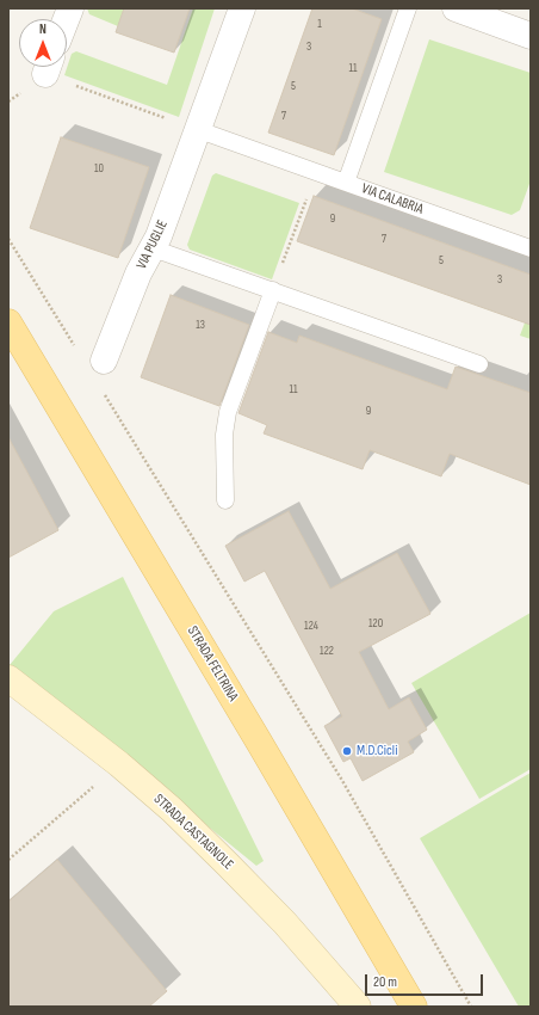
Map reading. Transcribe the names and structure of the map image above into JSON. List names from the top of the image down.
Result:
{
  "streets": {
    "main road": ["STRADA FELTRINA", "STRADA CASTAGNOLE"],
    "street": ["VIA PUGLIE"],
    "lane": ["VIA CALABRIA"]
  },
  "places": ["M.D.Cicli"],
  "house_numbers": [
    "1",
    "3",
    "11",
    "5",
    "7",
    "10",
    "9",
    "7",
    "5",
    "3",
    "13",
    "11",
    "9",
    "120",
    "124",
    "122"
  ],
  "scale_bar": "20 m",
  "north": "top"
}
